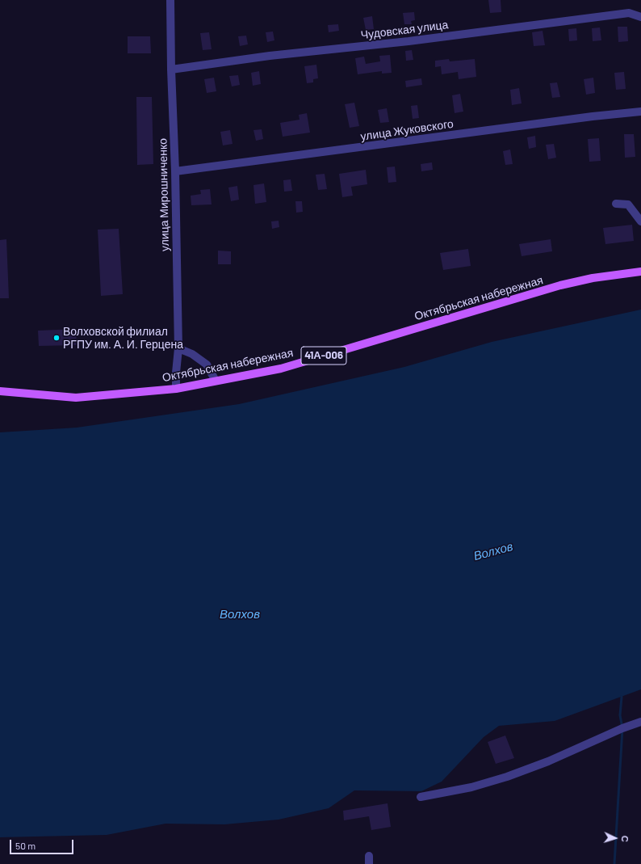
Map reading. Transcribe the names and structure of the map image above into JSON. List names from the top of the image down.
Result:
{
  "streets": {
    "main road": ["Октябрьская набережная", "41А-006"],
    "street": ["Чудовская улица", "улица Жуковского", "улица Мирошниченко"]
  },
  "crossings": [
    ["Чудовская улица", "улица Мирошниченко"],
    ["улица Жуковского", "улица Мирошниченко"],
    ["улица Мирошниченко", "Октябрьская набережная"]
  ],
  "water": ["Волхов"],
  "places": ["Волховской филиал РГПУ им. А. И. Герцена"],
  "scale_bar": "50 m",
  "north": "right"
}
